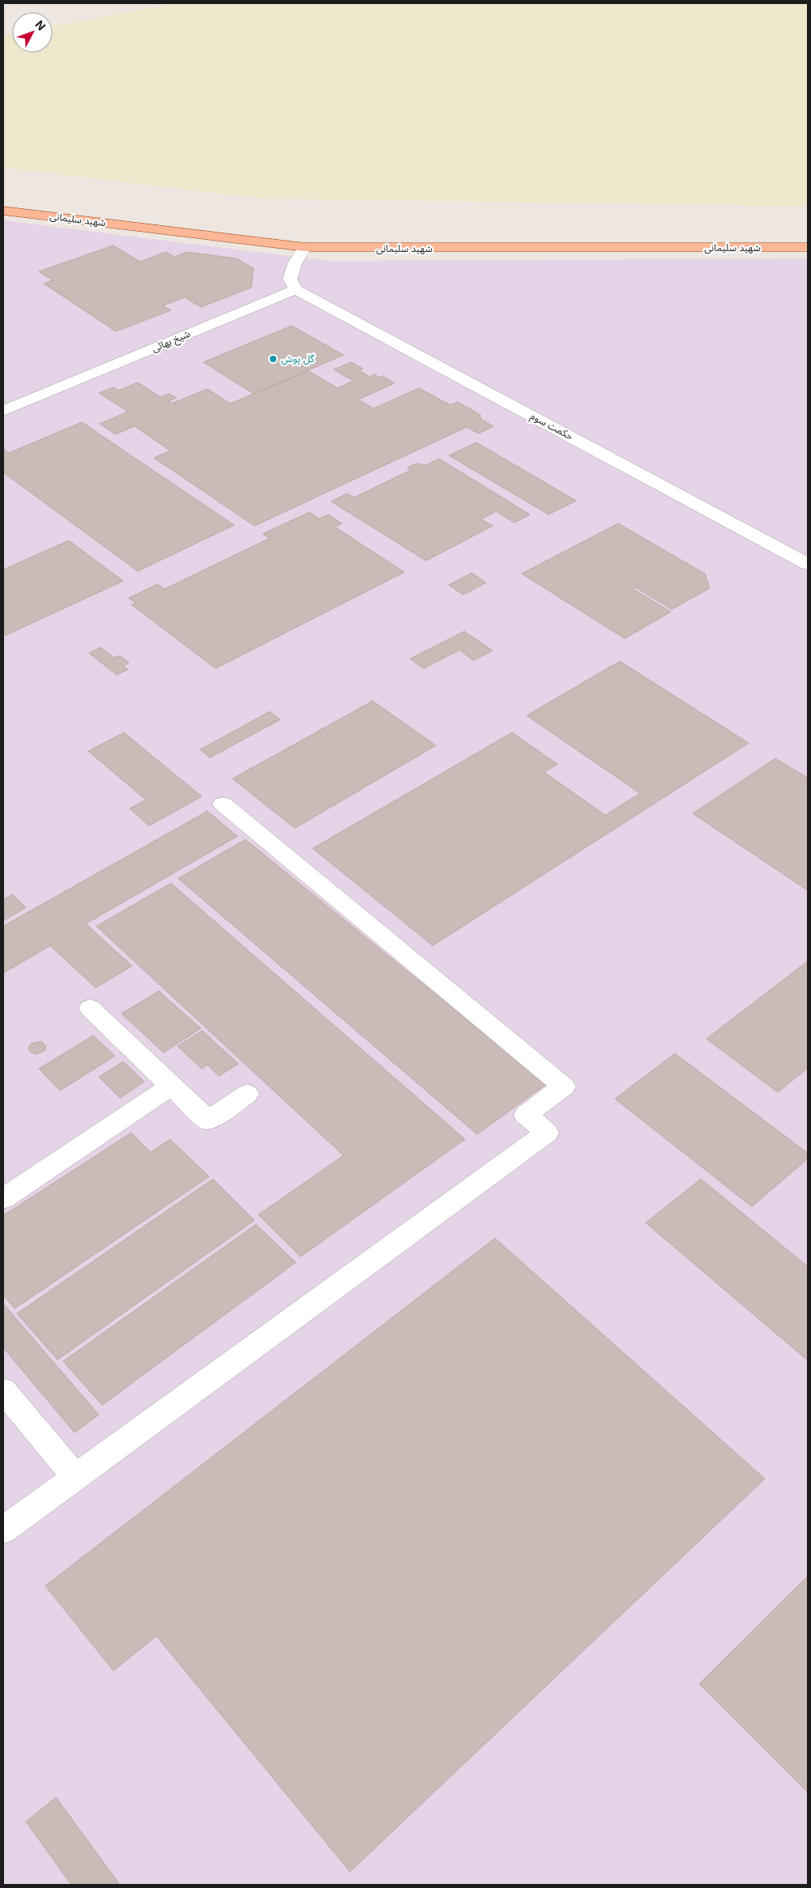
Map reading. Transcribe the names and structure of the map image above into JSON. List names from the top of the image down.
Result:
{
  "streets": {
    "main road": ["شهید سلیمانی"],
    "street": ["شیخ بهائی", "حکمت سوم"]
  },
  "crossings": [
    ["شیخ بهائی", "حکمت سوم"]
  ],
  "places": ["گل پوش"],
  "north": "top right"
}
